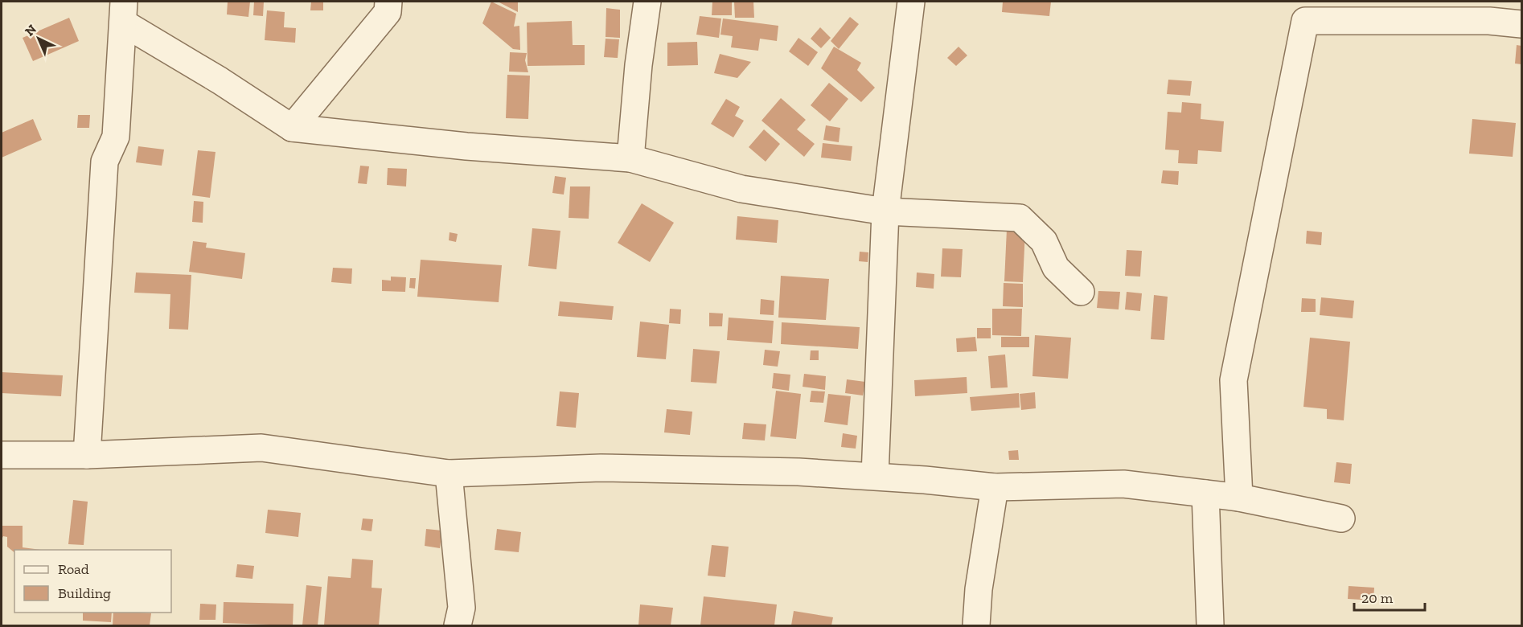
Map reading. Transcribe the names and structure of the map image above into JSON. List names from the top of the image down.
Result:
{
  "legend": ["Road", "Building"],
  "scale_bar": "20 m",
  "north": "top left"
}
